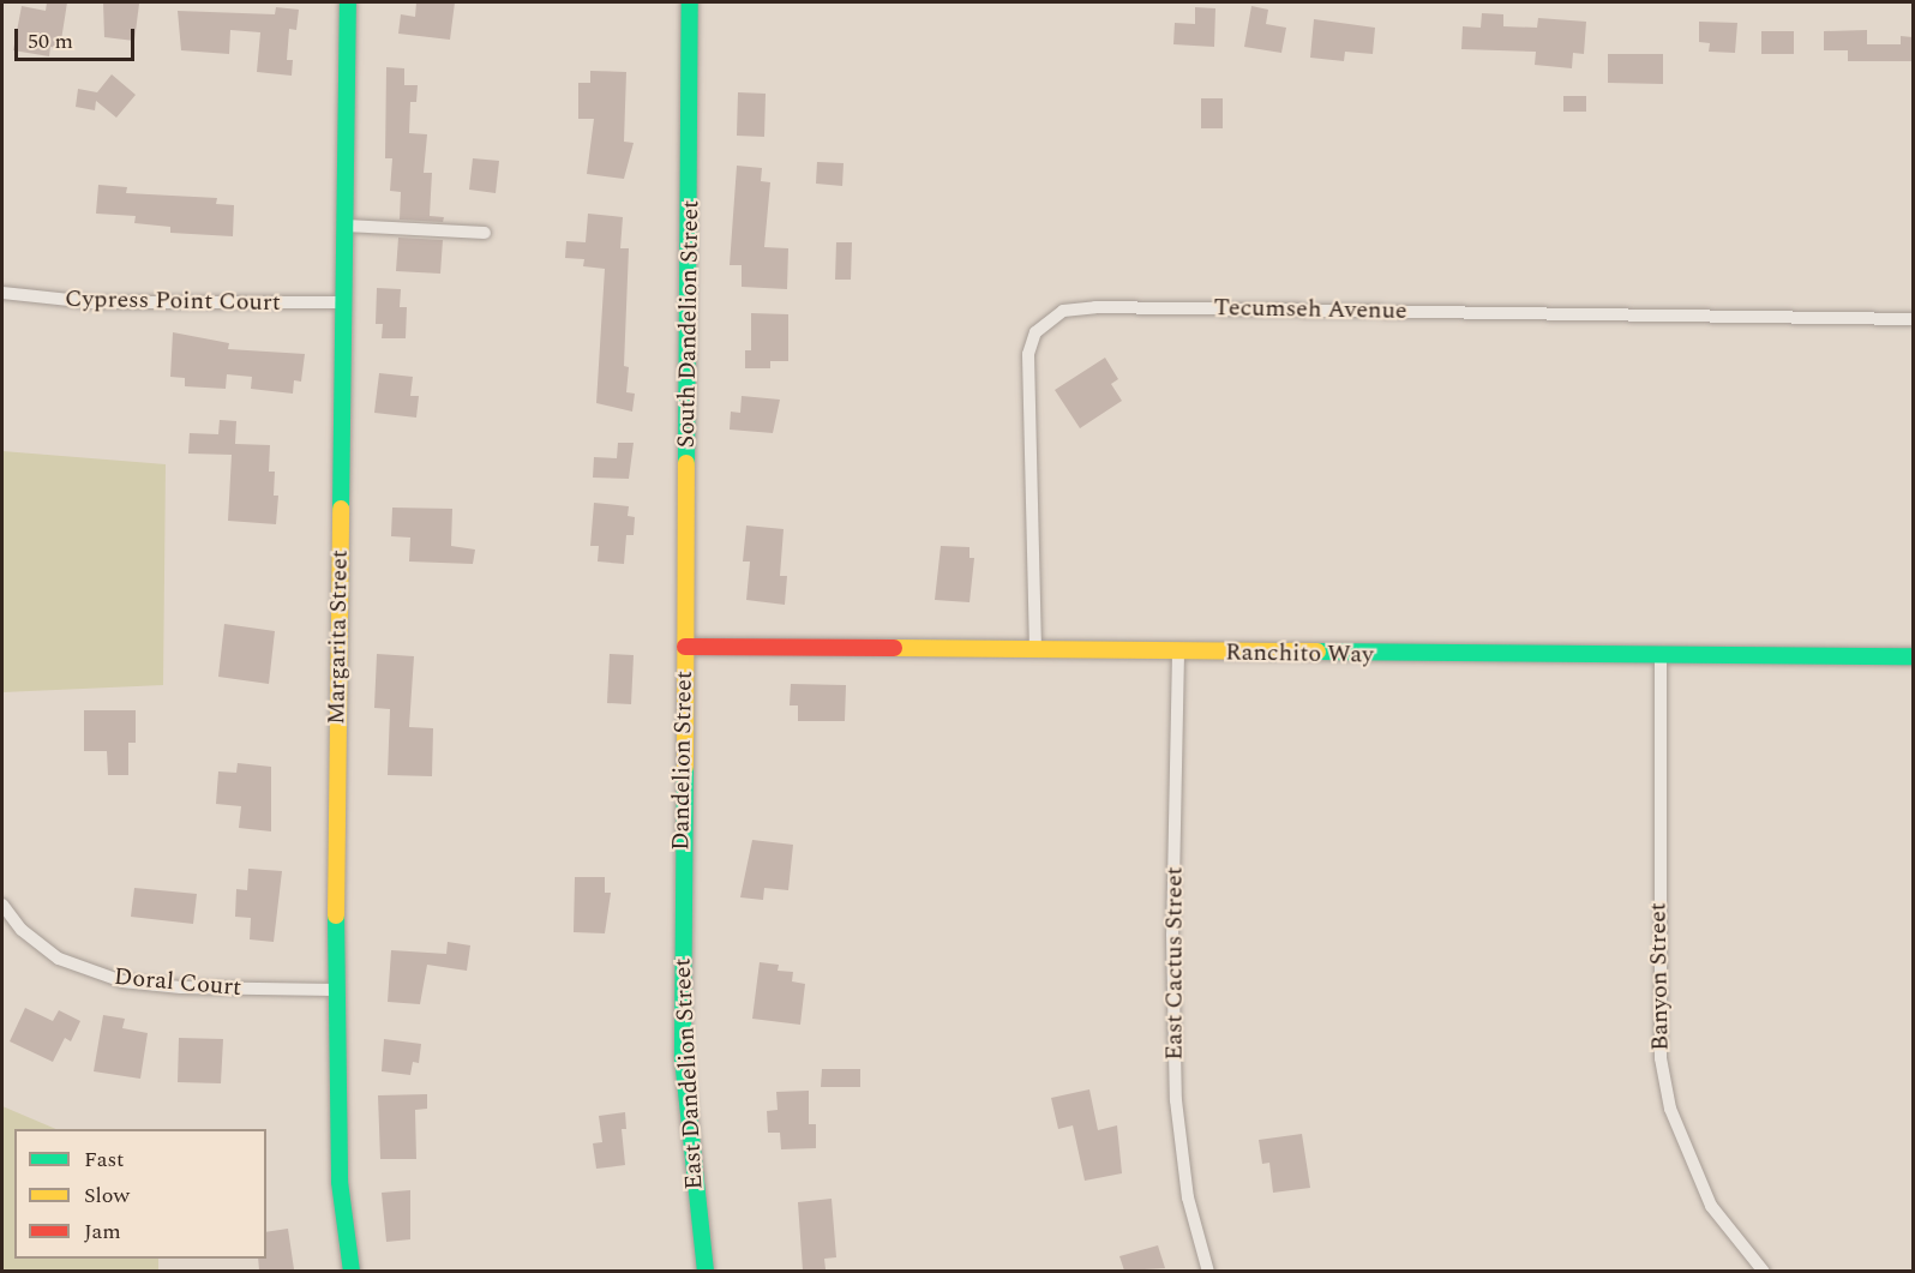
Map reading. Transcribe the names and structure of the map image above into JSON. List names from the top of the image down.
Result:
{
  "streets": {
    "street": [
      "Cypress Point Court",
      "Tecumseh Avenue",
      "South Dandelion Street",
      "Margarita Street",
      "Ranchito Way",
      "Dandelion Street",
      "East Cactus Street",
      "Banyon Street",
      "Doral Court",
      "East Dandelion Street"
    ]
  },
  "crossings": [
    ["Cypress Point Court", "Margarita Street"],
    ["Tecumseh Avenue", "Ranchito Way"],
    ["South Dandelion Street", "Ranchito Way"],
    ["South Dandelion Street", "Dandelion Street"],
    ["Margarita Street", "Doral Court"],
    ["Ranchito Way", "Dandelion Street"],
    ["Ranchito Way", "East Cactus Street"],
    ["Ranchito Way", "Banyon Street"],
    ["Dandelion Street", "East Dandelion Street"]
  ],
  "legend": ["Fast", "Slow", "Jam"],
  "scale_bar": "50 m"
}
